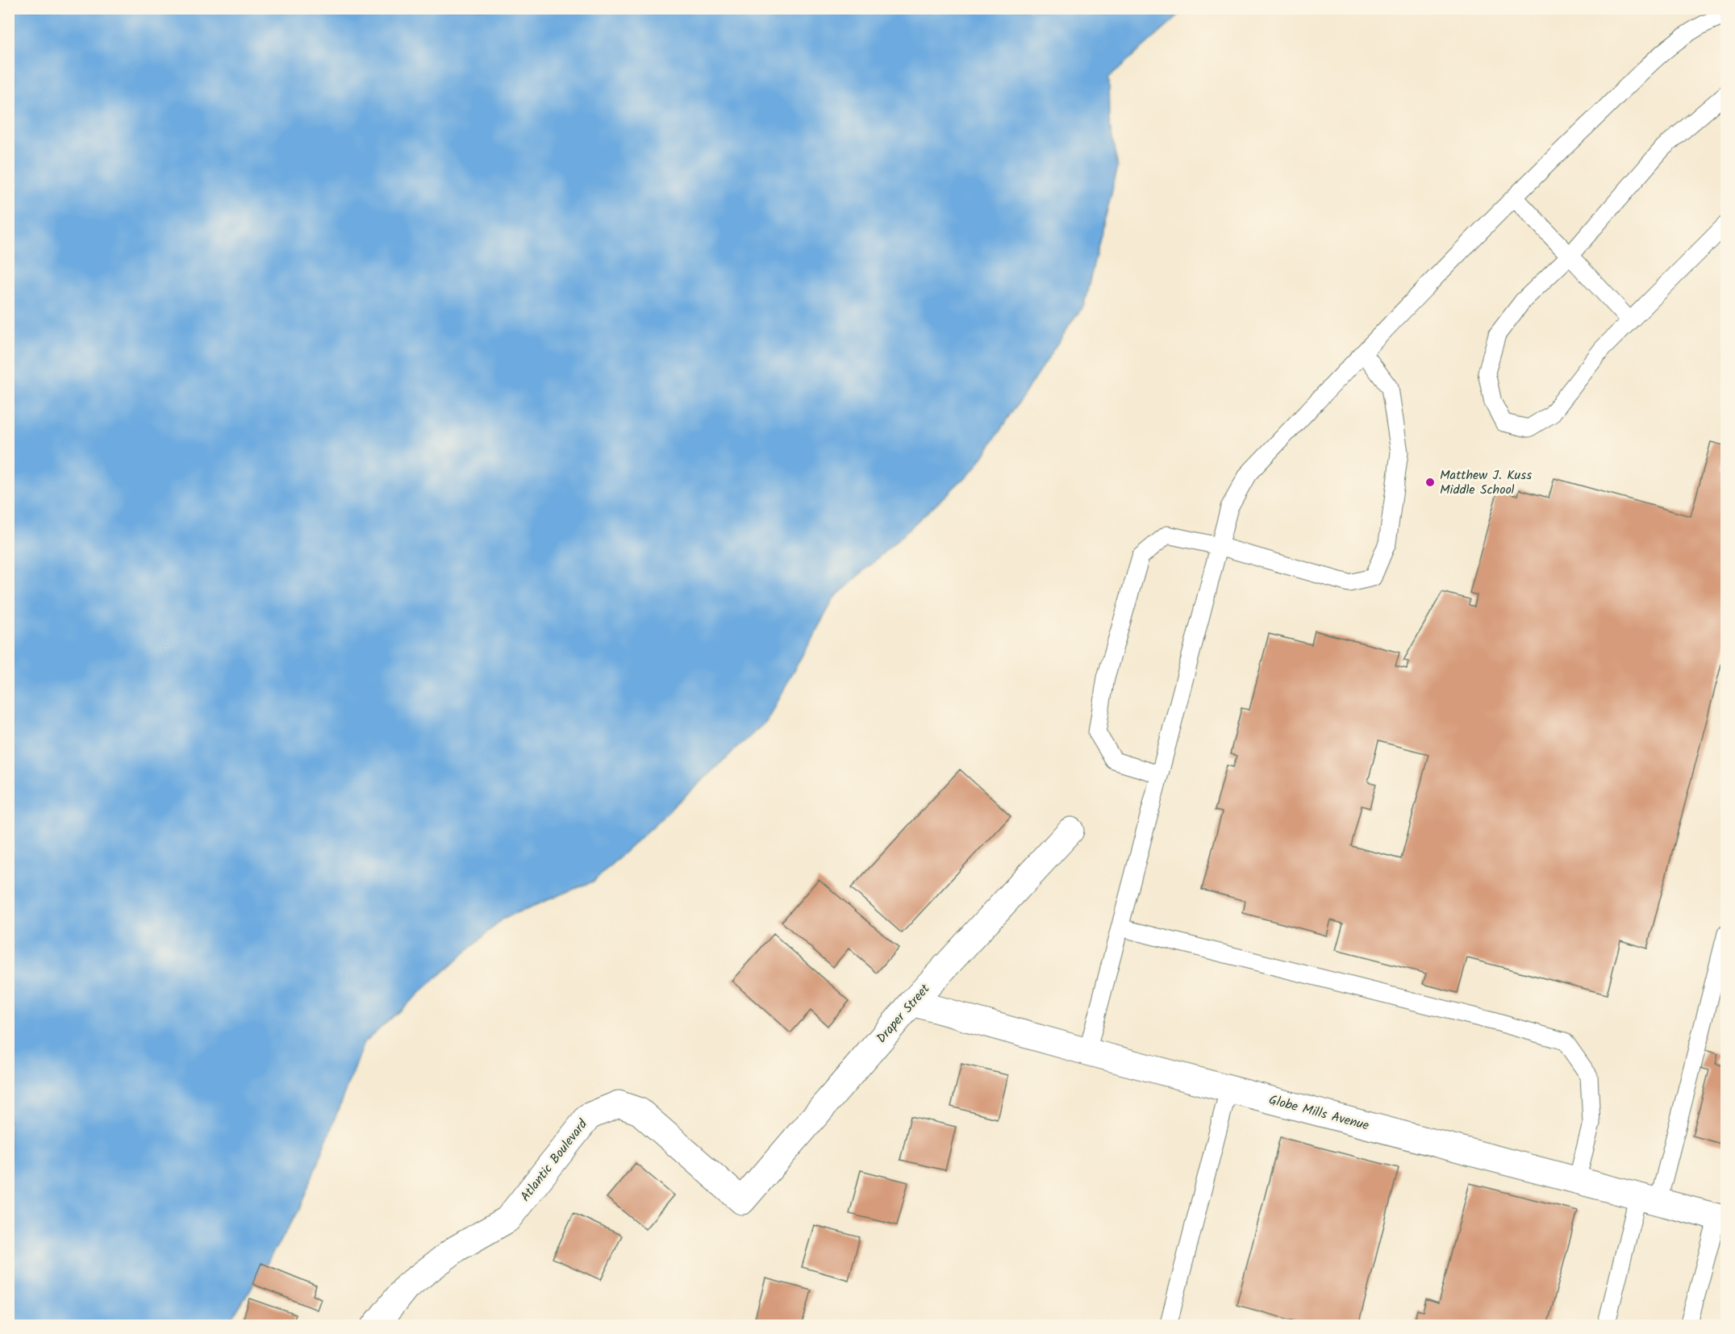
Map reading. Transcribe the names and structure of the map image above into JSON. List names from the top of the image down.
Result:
{
  "streets": {
    "street": ["Draper Street", "Globe Mills Avenue", "Atlantic Boulevard"]
  },
  "crossings": [
    ["Draper Street", "Globe Mills Avenue"],
    ["Draper Street", "Atlantic Boulevard"]
  ],
  "places": ["Matthew J. Kuss Middle School"]
}
